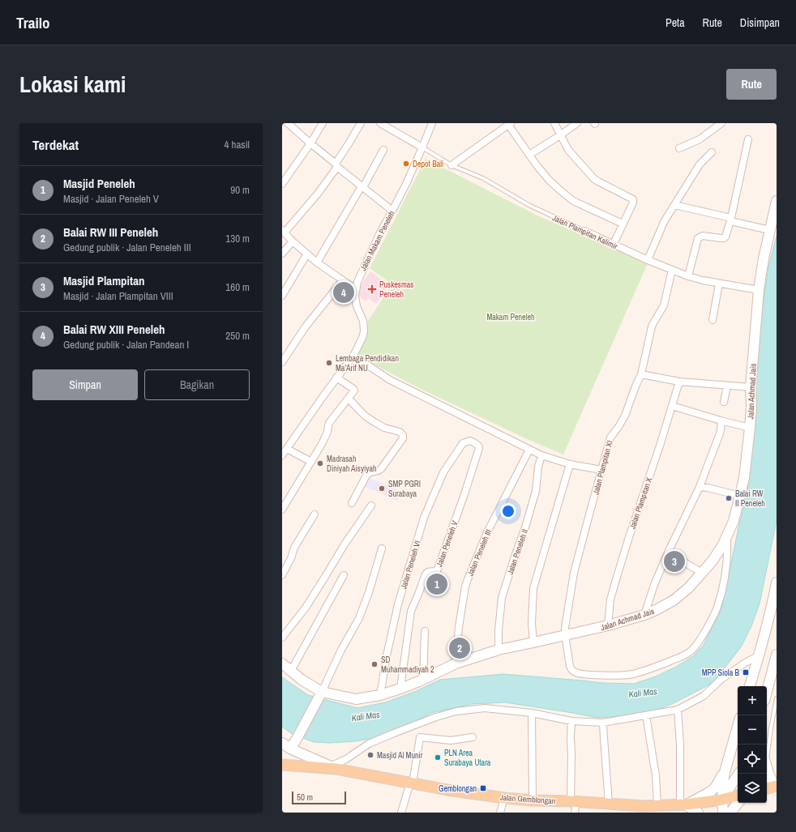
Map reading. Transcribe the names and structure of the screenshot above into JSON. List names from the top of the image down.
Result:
{
  "streets": {
    "main road": ["Jalan Gemblongan"],
    "street": [
      "Jalan Plampitan Kalimir",
      "Jalan Makam Peneleh",
      "Jalan Achmad Jais",
      "Jalan Plampitan XI",
      "Jalan Plampitan X",
      "Jalan Peneleh V",
      "Jalan Peneleh II",
      "Jalan Peneleh III",
      "Jalan Peneleh VI"
    ]
  },
  "crossings": [
    ["Jalan Plampitan Kalimir", "Jalan Makam Peneleh"],
    ["Jalan Plampitan Kalimir", "Jalan Achmad Jais"],
    ["Jalan Plampitan Kalimir", "Jalan Plampitan XI"],
    ["Jalan Achmad Jais", "Jalan Plampitan XI"],
    ["Jalan Achmad Jais", "Jalan Plampitan X"],
    ["Jalan Achmad Jais", "Jalan Peneleh V"],
    ["Jalan Achmad Jais", "Jalan Peneleh II"],
    ["Jalan Achmad Jais", "Jalan Peneleh III"],
    ["Jalan Achmad Jais", "Jalan Peneleh VI"],
    ["Jalan Peneleh V", "Jalan Peneleh VI"]
  ],
  "water": ["Kali Mas"],
  "parks": ["Makam Peneleh"],
  "places": {
    "other": [
      "Depot Bali",
      "Lembaga Pendidikan Ma'Arif NU",
      "Madrasah Diniyah Aisyiyah",
      "SMP PGRI Surabaya",
      "Balai RW II Peneleh",
      "SD Muhammadiyah 2",
      "Masjid Al Munir",
      "PLN Area Surabaya Utara"
    ],
    "health": ["Puskesmas Peneleh"],
    "transit": ["MPP Siola B", "Gemblongan"]
  },
  "scale_bar": "50 m",
  "page": {
    "header": "Trailo",
    "nav": ["Peta", "Rute", "Disimpan"],
    "title": "Lokasi kami",
    "buttons": [
      "Rute",
      ["Simpan", "Bagikan"]
    ],
    "heading": ["Terdekat", "4 hasil"],
    "list": [
      {
        "mark": "1",
        "name": "Masjid Peneleh",
        "note": "Masjid · Jalan Peneleh V",
        "value": "90 m"
      },
      {
        "mark": "2",
        "name": "Balai RW III Peneleh",
        "note": "Gedung publik · Jalan Peneleh III",
        "value": "130 m"
      },
      {
        "mark": "3",
        "name": "Masjid Plampitan",
        "note": "Masjid · Jalan Plampitan VIII",
        "value": "160 m"
      },
      {
        "mark": "4",
        "name": "Balai RW XIII Peneleh",
        "note": "Gedung publik · Jalan Pandean I",
        "value": "250 m"
      }
    ],
    "pins": [
      "4",
      "3",
      "1",
      "2"
    ],
    "map_buttons": ["+", "−"],
    "scale": "50 m"
  }
}
